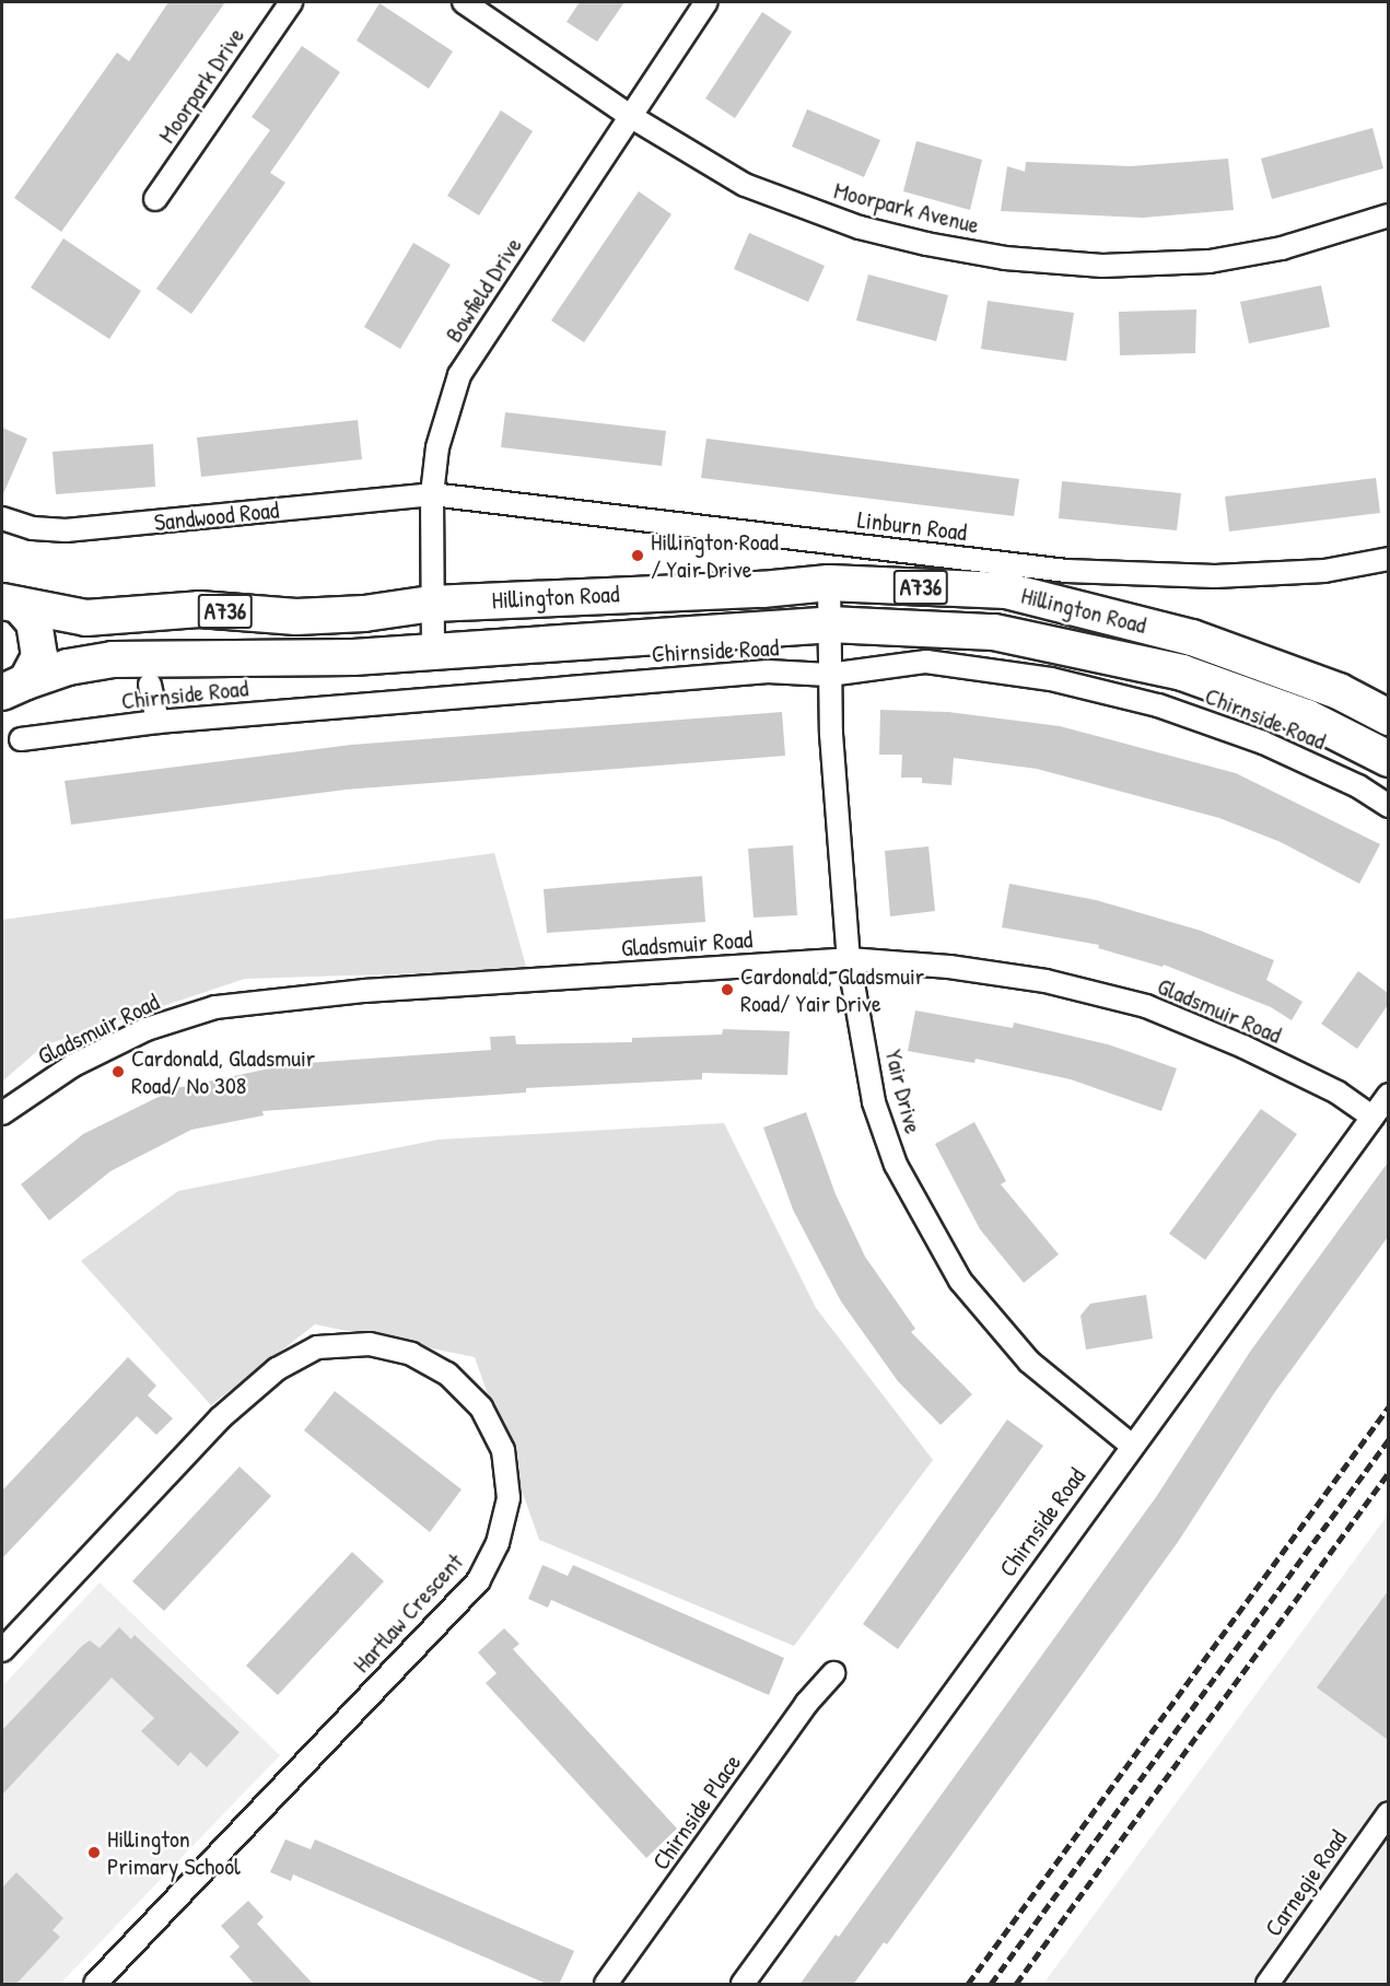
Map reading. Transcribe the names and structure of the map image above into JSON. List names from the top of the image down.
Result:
{
  "streets": {
    "main road": ["A736", "Hillington Road"],
    "street": [
      "Moorpark Drive",
      "Moorpark Avenue",
      "Bowfield Drive",
      "Sandwood Road",
      "Linburn Road",
      "Chirnside Road",
      "Gladsmuir Road",
      "Yair Drive",
      "Hartlaw Crescent",
      "Chirnside Place",
      "Carnegie Road"
    ]
  },
  "crossings": [
    ["Moorpark Avenue", "Bowfield Drive"],
    ["Bowfield Drive", "Sandwood Road"],
    ["Bowfield Drive", "Linburn Road"],
    ["Bowfield Drive", "Hillington Road"],
    ["Sandwood Road", "Linburn Road"],
    ["Hillington Road", "Yair Drive"],
    ["Chirnside Road", "Gladsmuir Road"],
    ["Chirnside Road", "Yair Drive"],
    ["Gladsmuir Road", "Yair Drive"]
  ],
  "places": [
    "Hillington Road / Yair Drive",
    "Cardonald, Gladsmuir Road/ Yair Drive",
    "Cardonald, Gladsmuir Road/ No 308",
    "Hillington Primary School"
  ]
}
